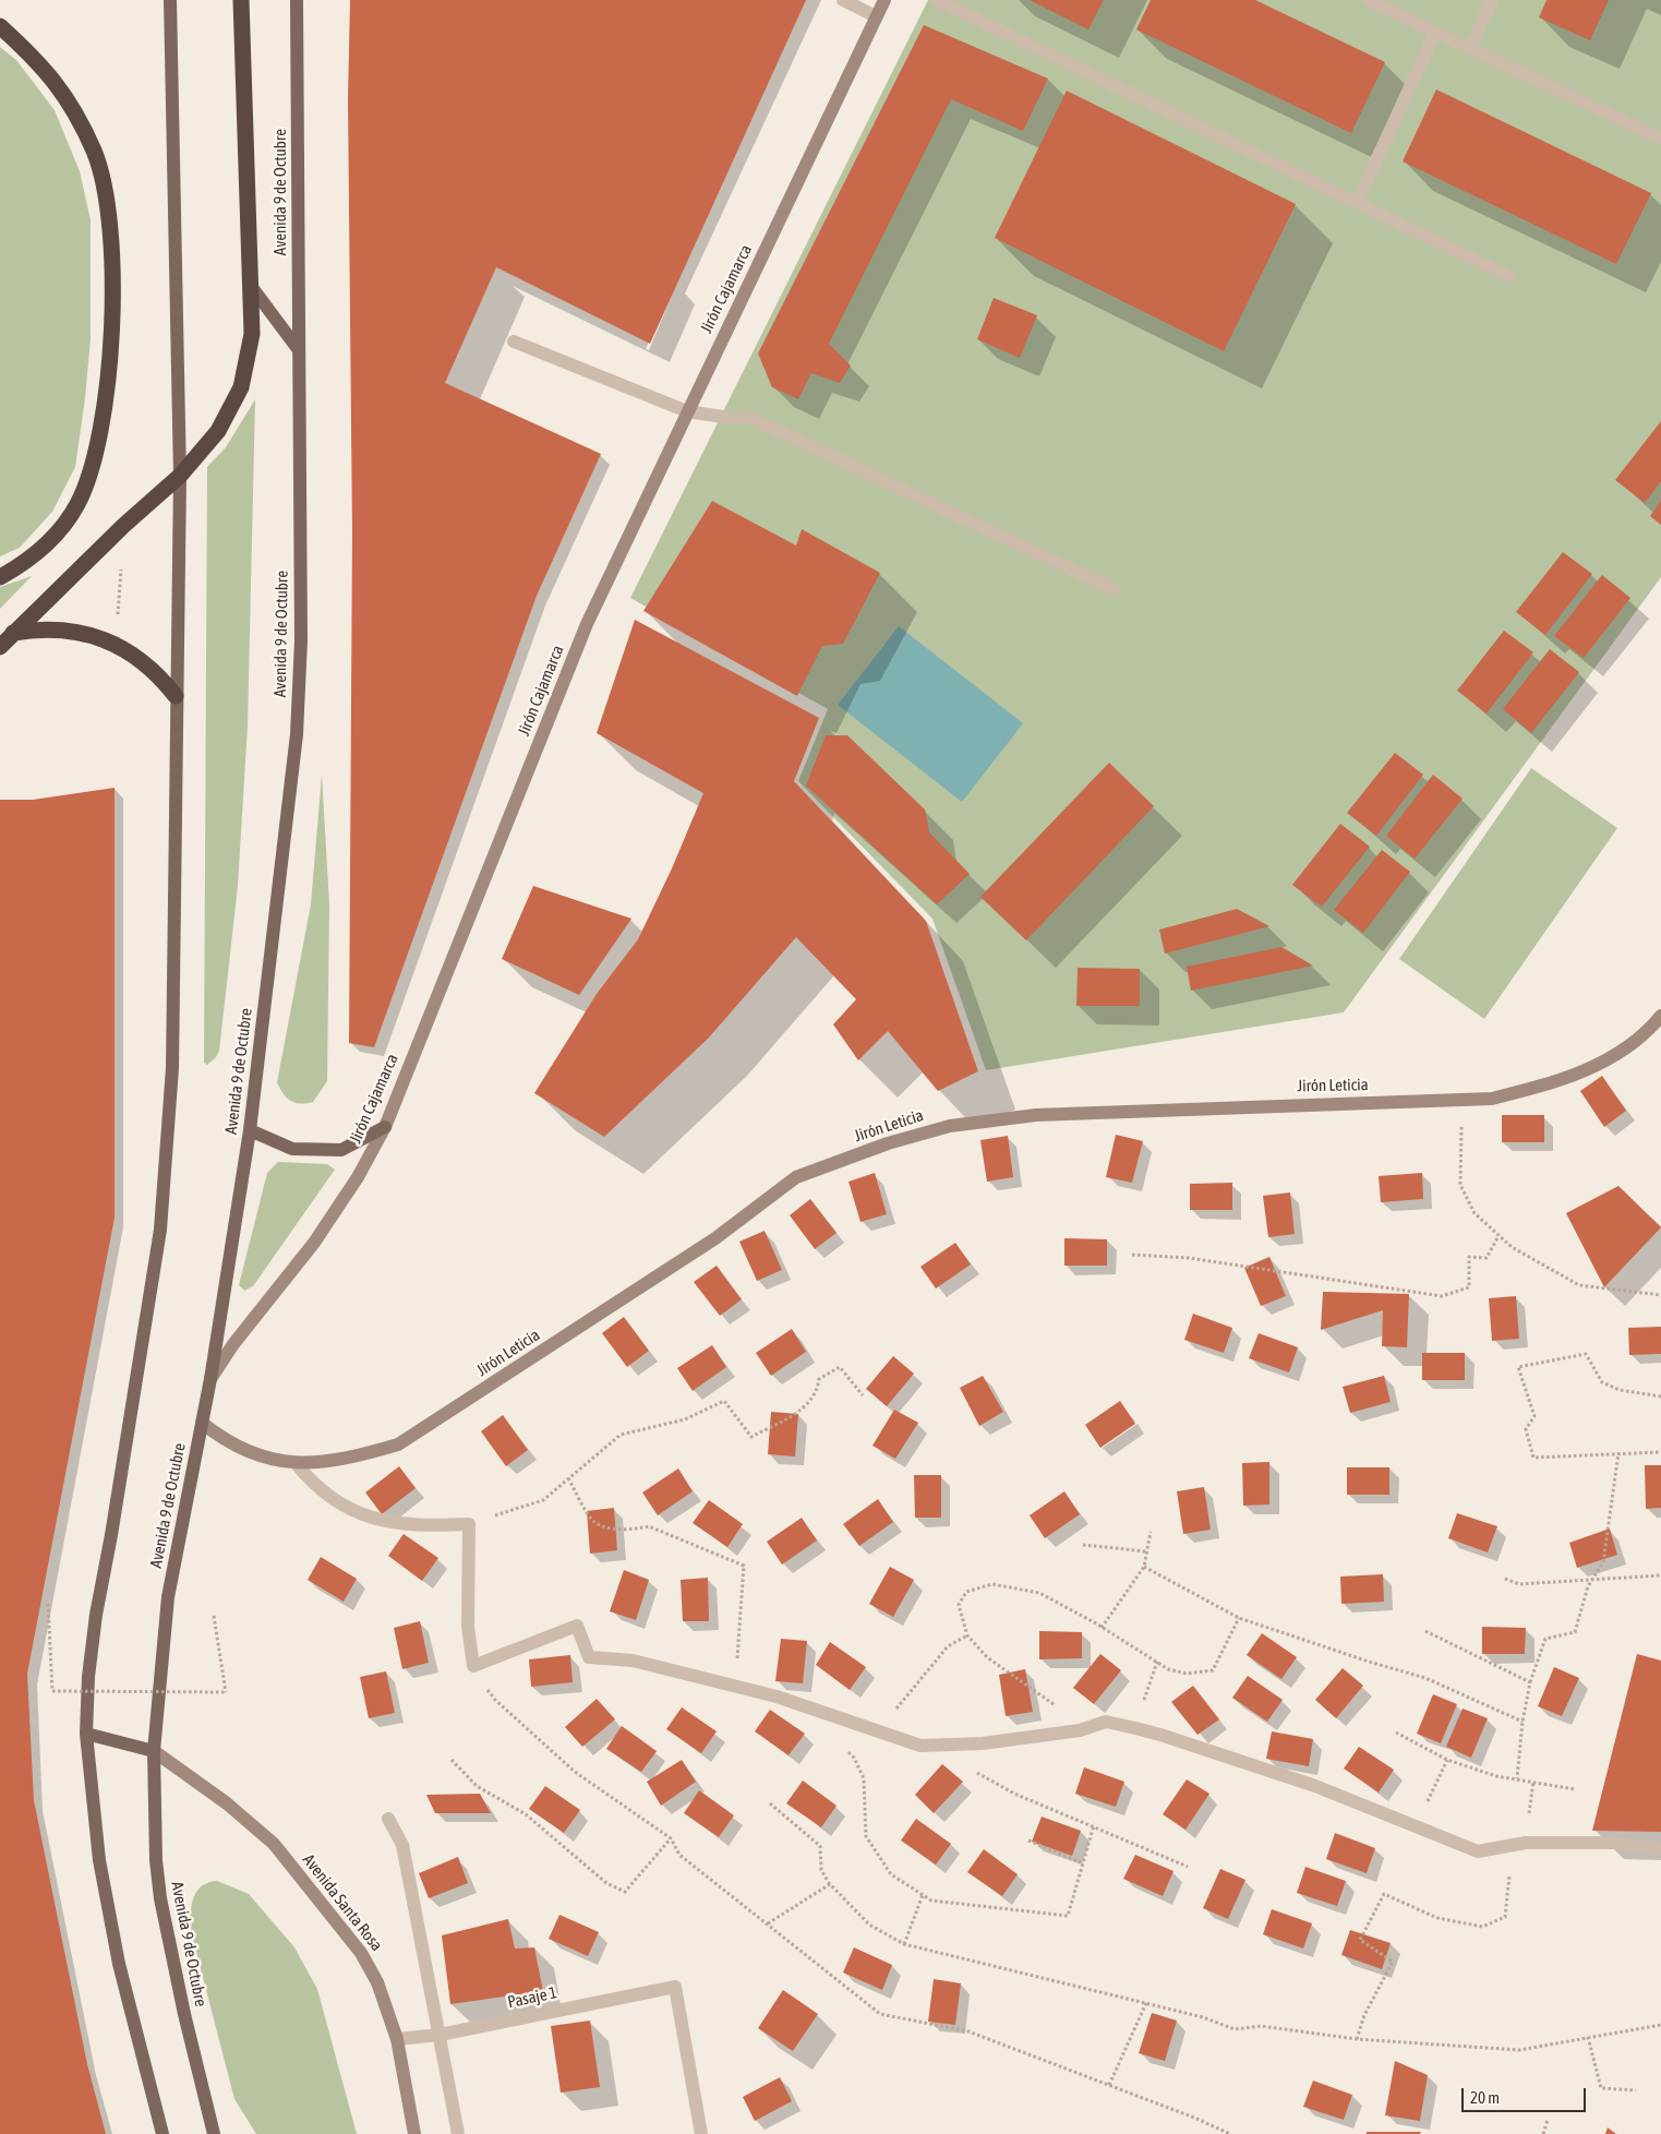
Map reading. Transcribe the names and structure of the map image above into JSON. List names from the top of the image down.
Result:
{
  "streets": {
    "main road": ["Avenida 9 de Octubre"],
    "street": [
      "Jirón Cajamarca",
      "Jirón Leticia",
      "Avenida Santa Rosa",
      "Pasaje 1"
    ]
  },
  "crossings": [
    ["Avenida 9 de Octubre", "Jirón Cajamarca"],
    ["Avenida 9 de Octubre", "Jirón Leticia"],
    ["Avenida 9 de Octubre", "Avenida Santa Rosa"],
    ["Avenida Santa Rosa", "Pasaje 1"]
  ],
  "scale_bar": "20 m"
}
